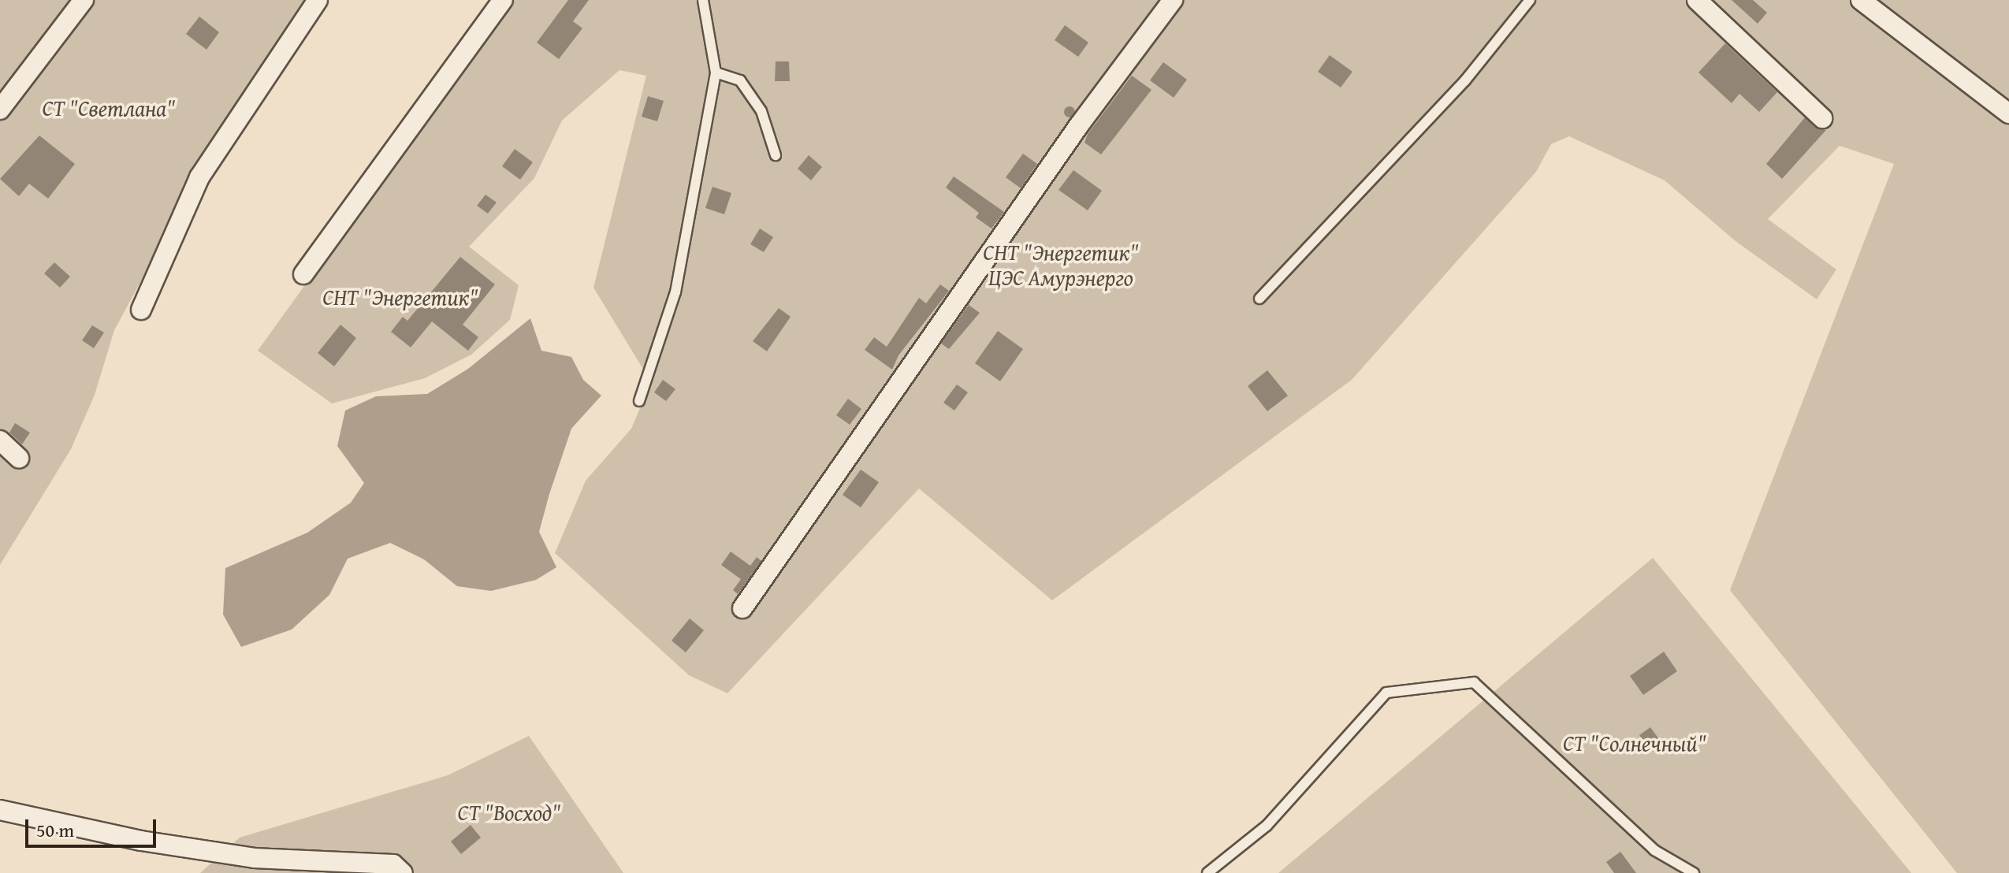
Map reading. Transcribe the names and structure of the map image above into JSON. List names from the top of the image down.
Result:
{
  "parks": [
    "СТ \"Светлана\"",
    "СНТ \"Энергетик\" ЦЭС Амурэнерго",
    "СНТ \"Энергетик\"",
    "СТ \"Солнечный\"",
    "СТ \"Восход\""
  ],
  "scale_bar": "50 m"
}
